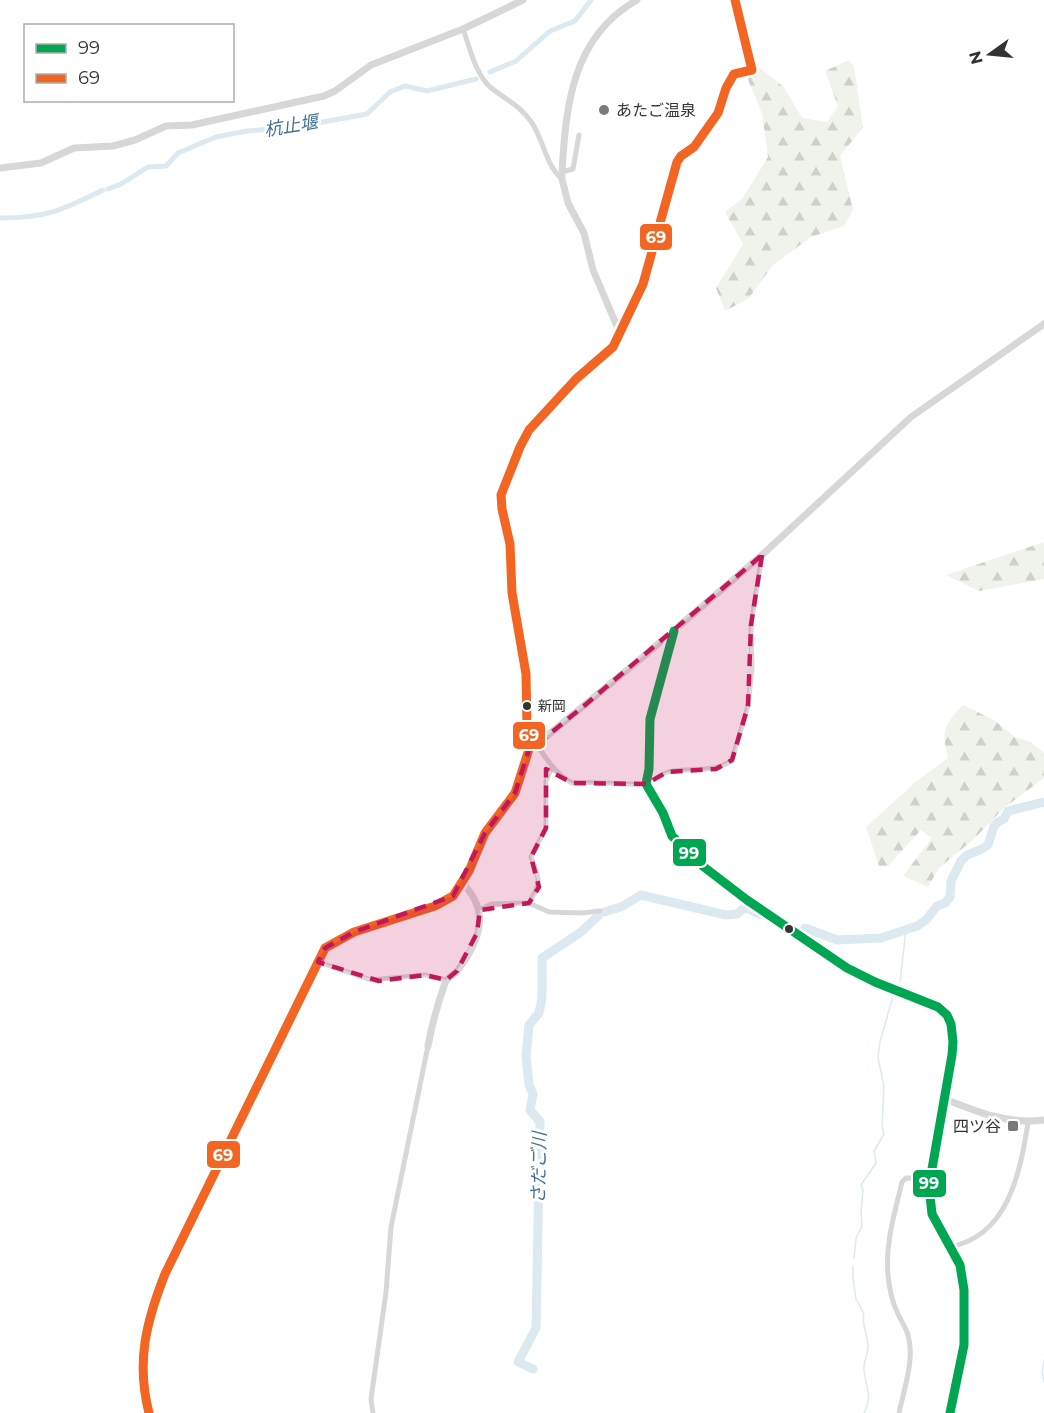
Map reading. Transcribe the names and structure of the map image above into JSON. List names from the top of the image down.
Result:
{
  "water": ["杭止堰", "さだご川"],
  "places": {
    "other": ["あたご温泉", "新岡"],
    "transit": ["四ツ谷"]
  },
  "lines": ["transit line 69", "transit line 99"],
  "legend": ["99", "69"],
  "north": "left"
}
